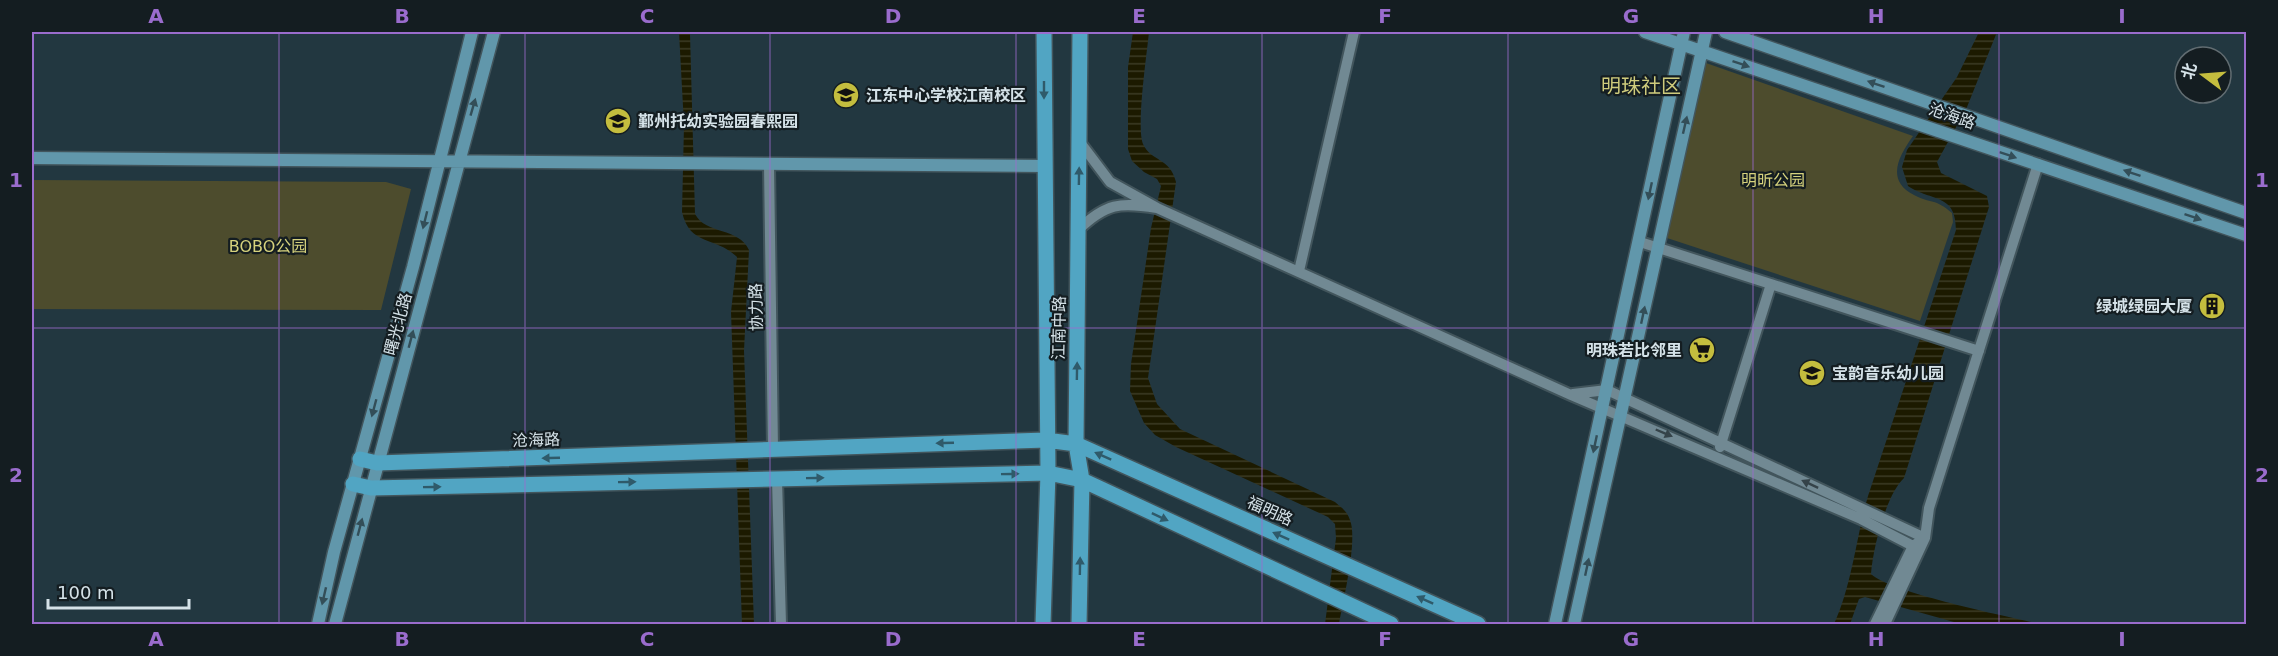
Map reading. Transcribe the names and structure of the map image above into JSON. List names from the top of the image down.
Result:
{
  "streets": {
    "main road": [
      "沧海路",
      "曙光北路",
      "江南中路",
      "福明路"
    ],
    "street": ["协力路"]
  },
  "crossings": [
    ["沧海路", "协力路"],
    ["沧海路", "曙光北路"],
    ["沧海路", "福明路"],
    ["协力路", "福明路"],
    ["江南中路", "福明路"]
  ],
  "districts": ["明珠社区"],
  "parks": ["明昕公园", "BOBO公园"],
  "places": {
    "school or university": ["江东中心学校江南校区", "鄞州托幼实验园春熙园", "宝韵音乐幼儿园"],
    "building": ["绿城绿园大厦"],
    "supermarket": ["明珠若比邻里"]
  },
  "scale_bar": "100 m",
  "north": "left",
  "grid": {
    "columns": [
      "A",
      "B",
      "C",
      "D",
      "E",
      "F",
      "G",
      "H",
      "I"
    ],
    "rows": ["1", "2"]
  }
}
